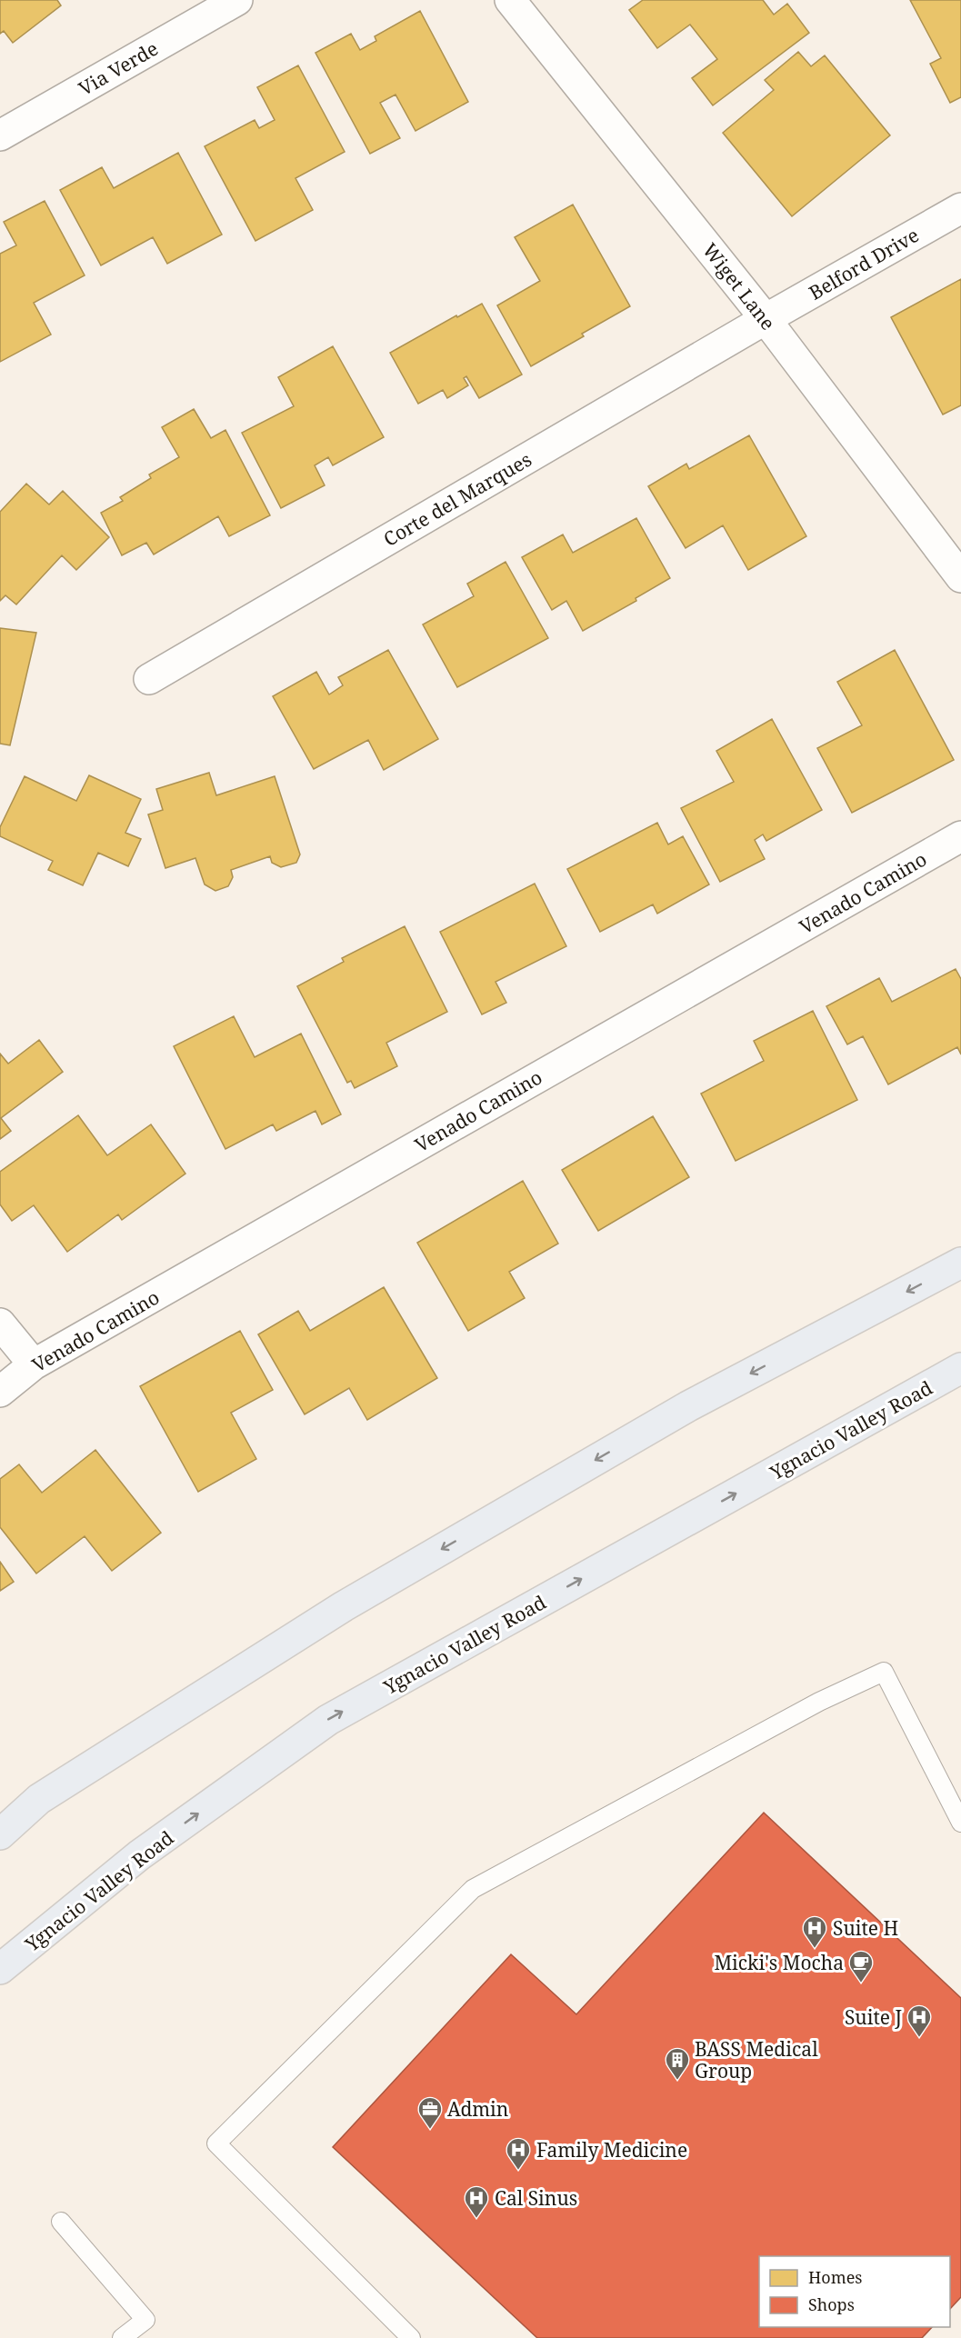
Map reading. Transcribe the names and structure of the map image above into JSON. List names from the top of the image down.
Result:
{
  "streets": {
    "highway": ["Ygnacio Valley Road"],
    "street": [
      "Via Verde",
      "Belford Drive",
      "Wiget Lane",
      "Corte del Marques",
      "Venado Camino"
    ]
  },
  "crossings": [
    ["Belford Drive", "Wiget Lane"],
    ["Belford Drive", "Corte del Marques"],
    ["Wiget Lane", "Corte del Marques"]
  ],
  "places": {
    "hospital": [
      "Suite H",
      "Suite J",
      "Family Medicine",
      "Cal Sinus"
    ],
    "cafe": ["Micki's Mocha"],
    "building": ["BASS Medical Group"],
    "office": ["Admin"]
  },
  "legend": ["Homes", "Shops"]
}
